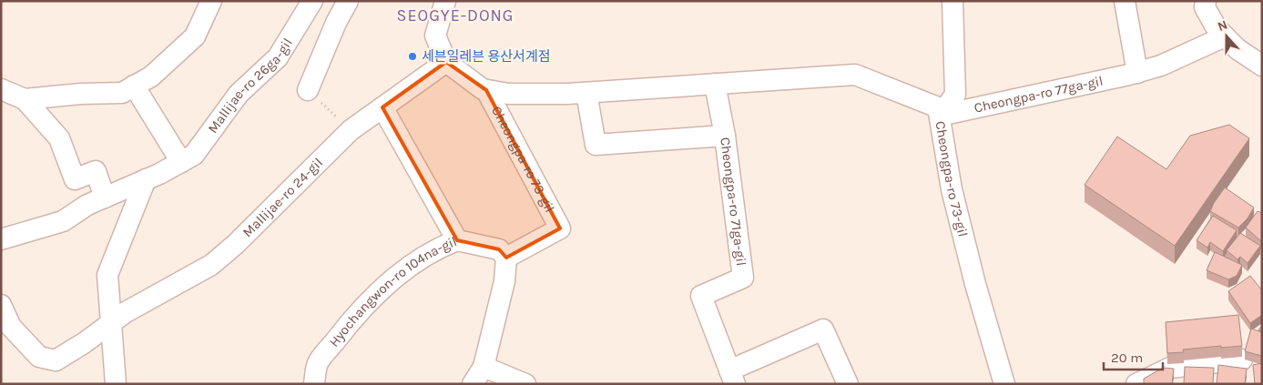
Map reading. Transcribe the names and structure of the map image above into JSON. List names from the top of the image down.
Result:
{
  "streets": {
    "street": [
      "Mallijae-ro 26ga-gil",
      "Cheongpa-ro 77ga-gil",
      "Cheongpa-ro 73-gil",
      "Mallijae-ro 24-gil",
      "Cheongpa-ro 71ga-gil",
      "Hyochangwon-ro 104na-gil"
    ]
  },
  "crossings": [
    ["Cheongpa-ro 77ga-gil", "Cheongpa-ro 73-gil"],
    ["Cheongpa-ro 73-gil", "Mallijae-ro 24-gil"],
    ["Cheongpa-ro 73-gil", "Cheongpa-ro 71ga-gil"],
    ["Mallijae-ro 24-gil", "Hyochangwon-ro 104na-gil"]
  ],
  "districts": ["SEOGYE-DONG"],
  "places": ["세븐일레븐 용산서계점"],
  "scale_bar": "20 m",
  "north": "top"
}
